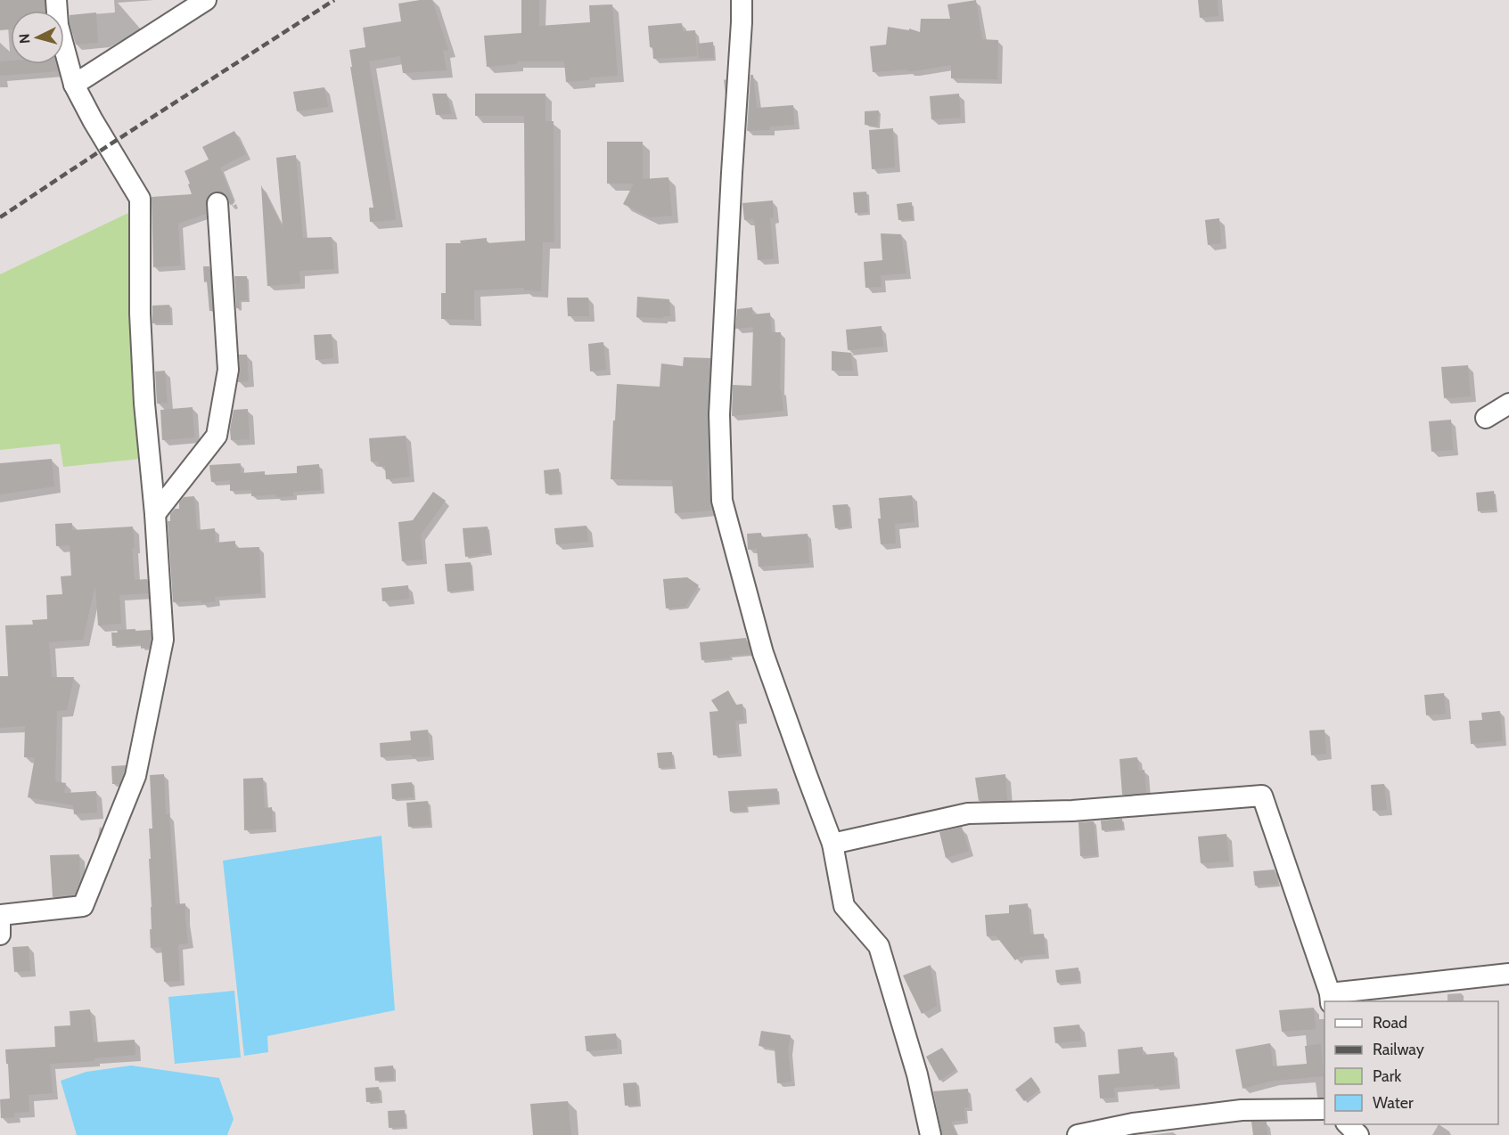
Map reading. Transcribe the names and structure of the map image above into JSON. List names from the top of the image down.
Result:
{
  "legend": [
    "Road",
    "Railway",
    "Park",
    "Water"
  ],
  "north": "left"
}
